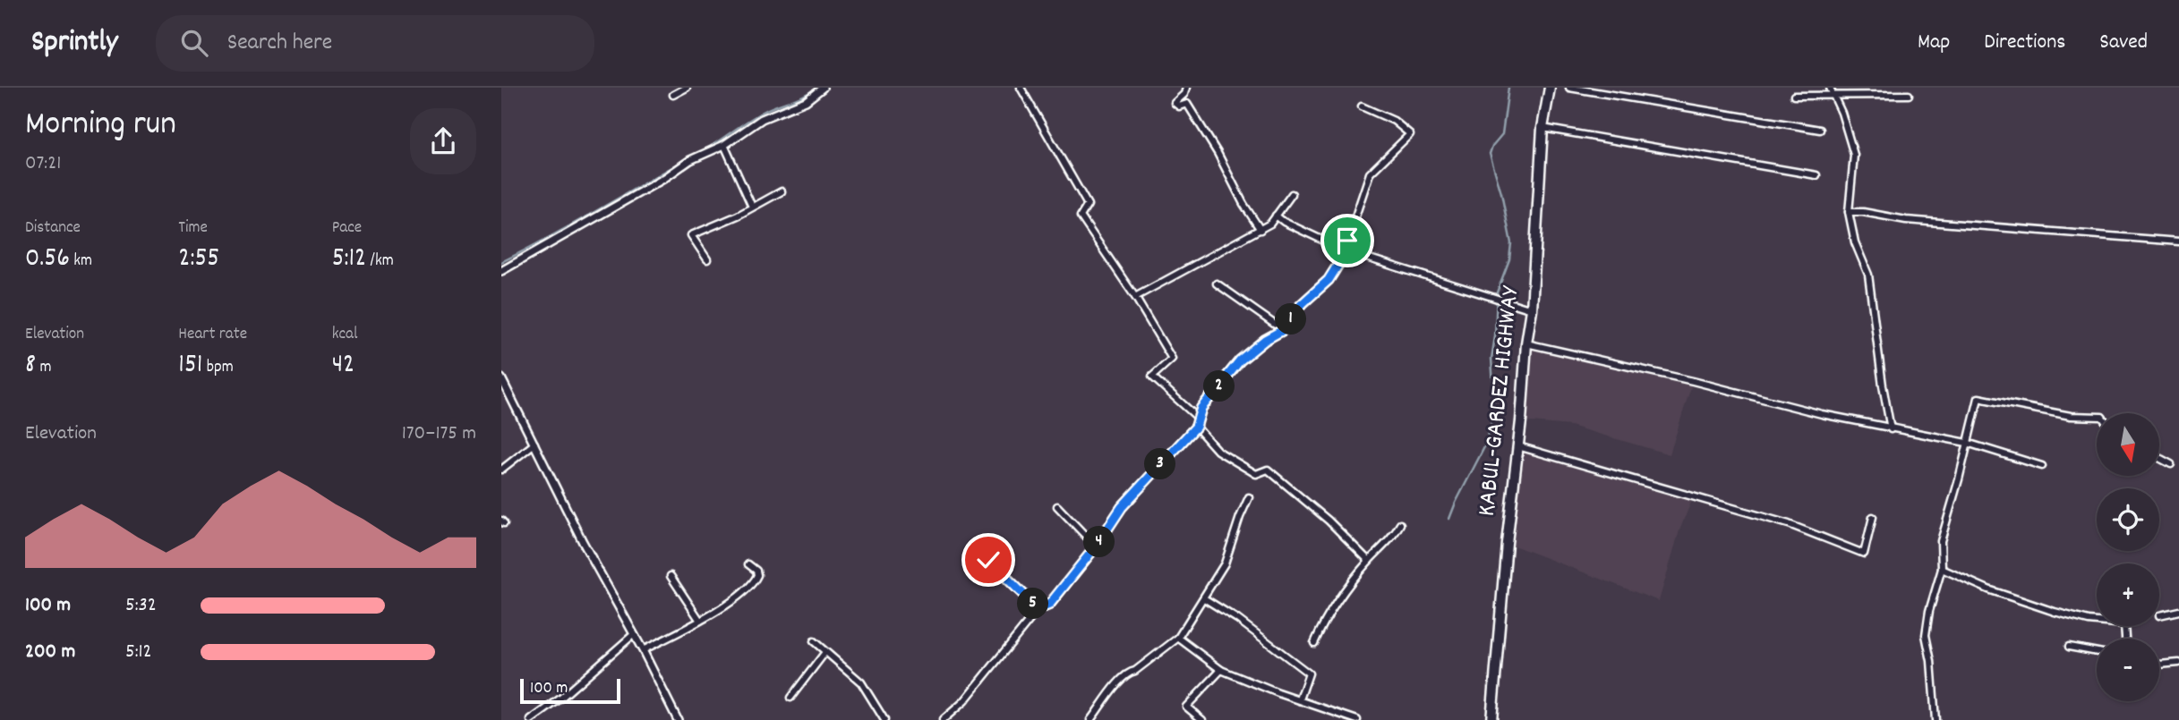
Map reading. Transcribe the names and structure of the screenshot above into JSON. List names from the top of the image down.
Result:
{
  "streets": {
    "highway": ["KABUL-GARDEZ HIGHWAY"]
  },
  "scale_bar": "100 m",
  "north": "bottom",
  "page": {
    "header": "Sprintly",
    "search": "Search here",
    "nav": ["Map", "Directions", "Saved"],
    "heading": ["Morning run", "07:21"],
    "stats": [
      ["Distance", "0.56 km"],
      ["Time", "2:55"],
      ["Pace", "5:12 /km"],
      ["Elevation", "8 m"],
      ["Heart rate", "151 bpm"],
      ["kcal", "42"]
    ],
    "pins": [
      "1",
      "2",
      "3",
      "4",
      "5"
    ],
    "chart": ["Elevation", "170–175 m"],
    "map_buttons": ["+", "−"],
    "list": [
      {
        "name": "100 m",
        "note": "5:32"
      },
      {
        "name": "200 m",
        "note": "5:12"
      }
    ],
    "scale": "100 m"
  }
}
